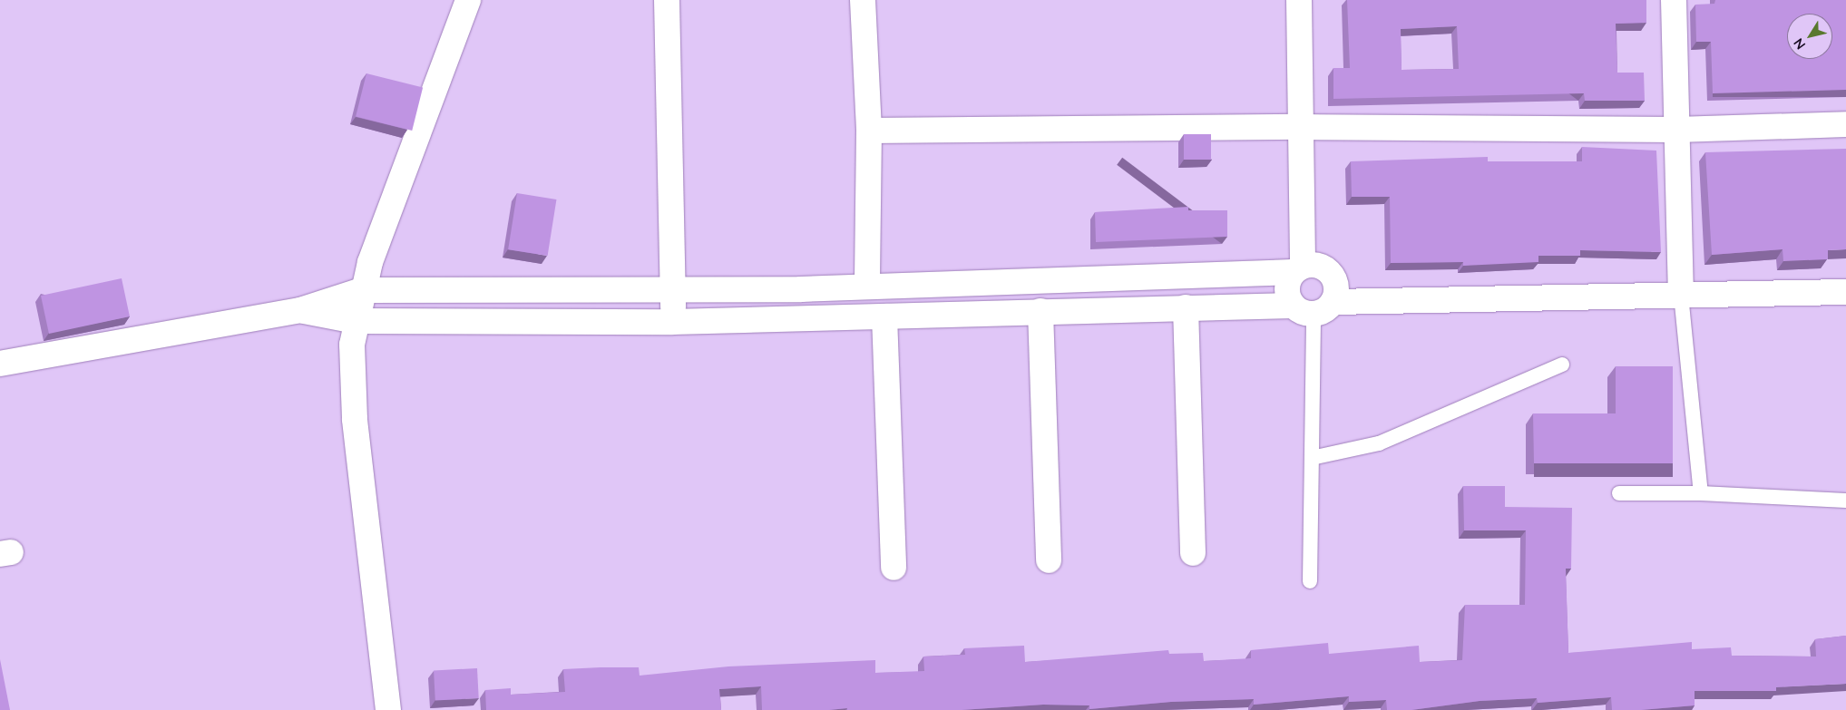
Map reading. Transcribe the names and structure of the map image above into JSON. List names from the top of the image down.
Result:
{
  "north": "bottom left"
}
